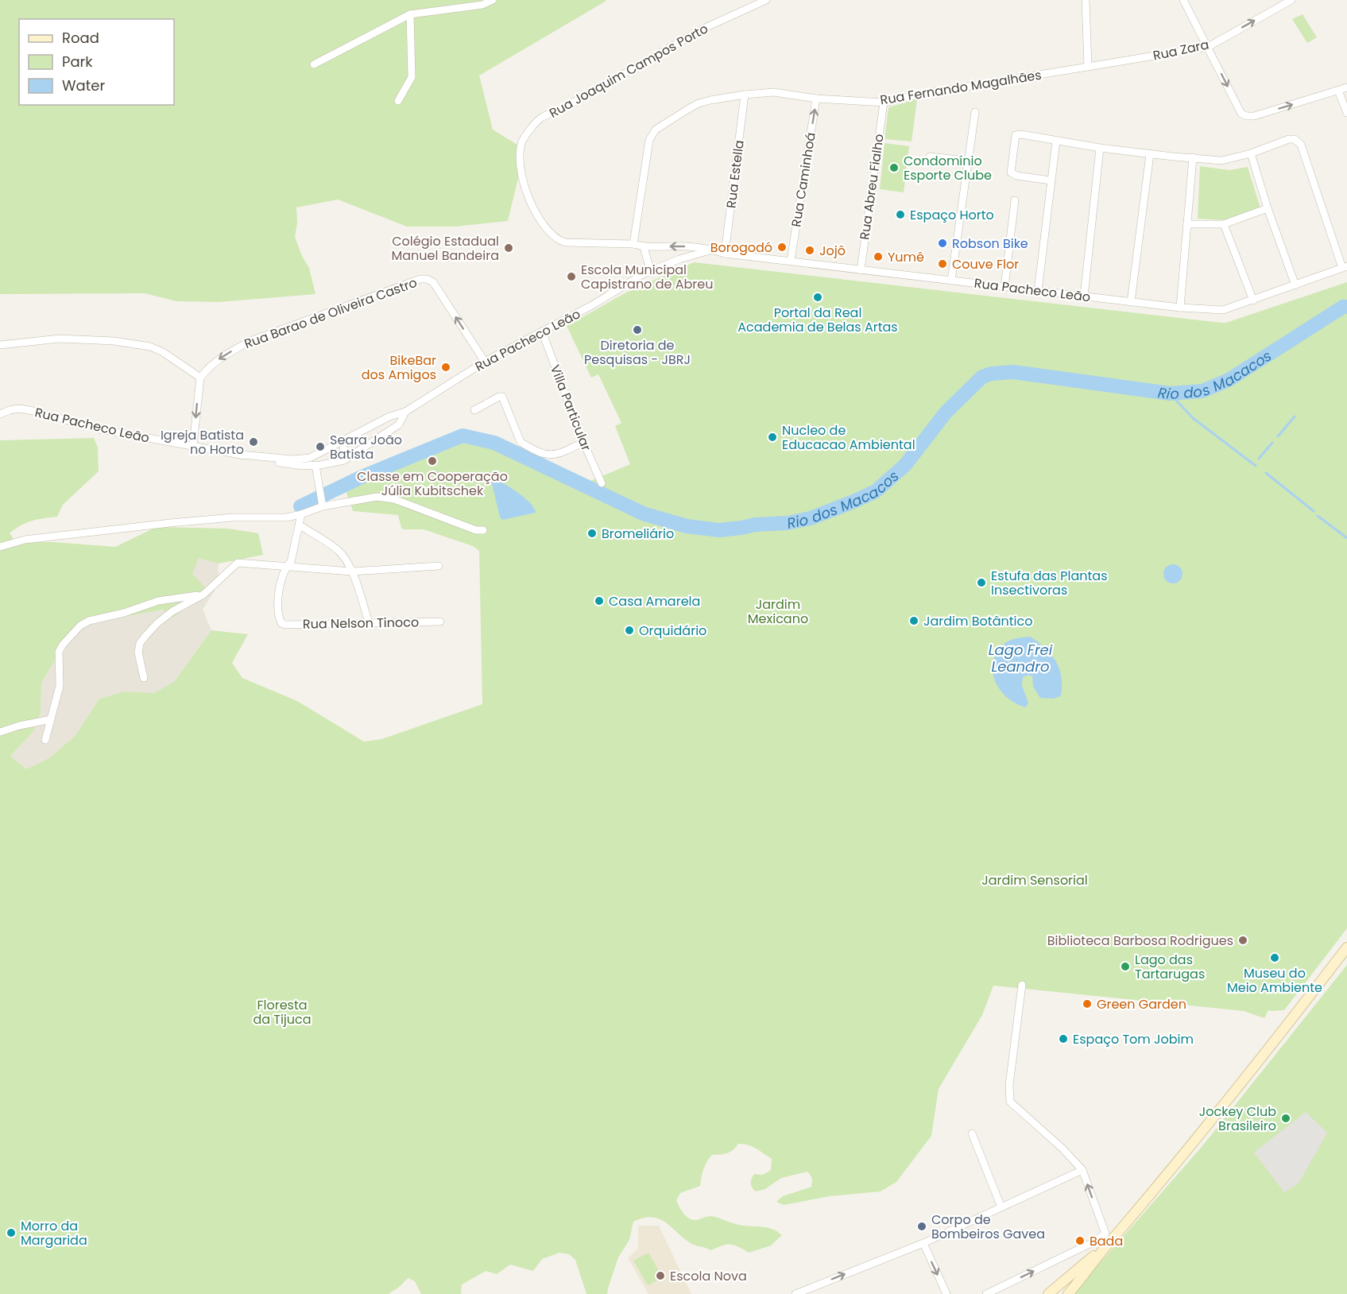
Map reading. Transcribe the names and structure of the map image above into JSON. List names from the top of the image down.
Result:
{
  "streets": {
    "street": [
      "Rua Zara",
      "Rua Joaquim Campos Porto",
      "Rua Fernando Magalhães",
      "Rua Estella",
      "Rua Caminhoá",
      "Rua Abreu Fialho",
      "Rua Pacheco Leão",
      "Rua Barao de Oliveira Castro",
      "Villa Particular",
      "Rua Nelson Tinoco"
    ]
  },
  "crossings": [
    ["Rua Zara", "Rua Fernando Magalhães"],
    ["Rua Joaquim Campos Porto", "Rua Fernando Magalhães"],
    ["Rua Joaquim Campos Porto", "Rua Pacheco Leão"],
    ["Rua Fernando Magalhães", "Rua Estella"],
    ["Rua Fernando Magalhães", "Rua Caminhoá"],
    ["Rua Fernando Magalhães", "Rua Abreu Fialho"],
    ["Rua Estella", "Rua Pacheco Leão"],
    ["Rua Caminhoá", "Rua Pacheco Leão"],
    ["Rua Abreu Fialho", "Rua Pacheco Leão"],
    ["Rua Pacheco Leão", "Rua Barao de Oliveira Castro"],
    ["Rua Pacheco Leão", "Villa Particular"]
  ],
  "one_way": ["Rua Zara", "Rua Caminhoá", "Rua Barao de Oliveira Castro"],
  "water": ["Rio dos Macacos", "Lago Frei Leandro"],
  "parks": ["Jardim Mexicano", "Jardim Sensorial", "Floresta da Tijuca"],
  "places": [
    "Condomínio Esporte Clube",
    "Espaço Horto",
    "Robson Bike",
    "Borogodó",
    "Colégio Estadual Manuel Bandeira",
    "Jojô",
    "Yumê",
    "Couve Flor",
    "Escola Municipal Capistrano de Abreu",
    "Portal da Real Academia de Belas Artas",
    "Diretoria de Pesquisas - JBRJ",
    "BikeBar dos Amigos",
    "Nucleo de Educacao Ambiental",
    "Igreja Batista no Horto",
    "Seara João Batista",
    "Classe em Cooperação Júlia Kubitschek",
    "Bromeliário",
    "Estufa das Plantas Insectivoras",
    "Casa Amarela",
    "Jardim Botântico",
    "Orquidário",
    "Biblioteca Barbosa Rodrigues",
    "Museu do Meio Ambiente",
    "Lago das Tartarugas",
    "Green Garden",
    "Espaço Tom Jobim",
    "Jockey Club Brasileiro",
    "Corpo de Bombeiros Gavea",
    "Morro da Margarida",
    "Bada",
    "Escola Nova"
  ],
  "legend": ["Road", "Park", "Water"]
}
